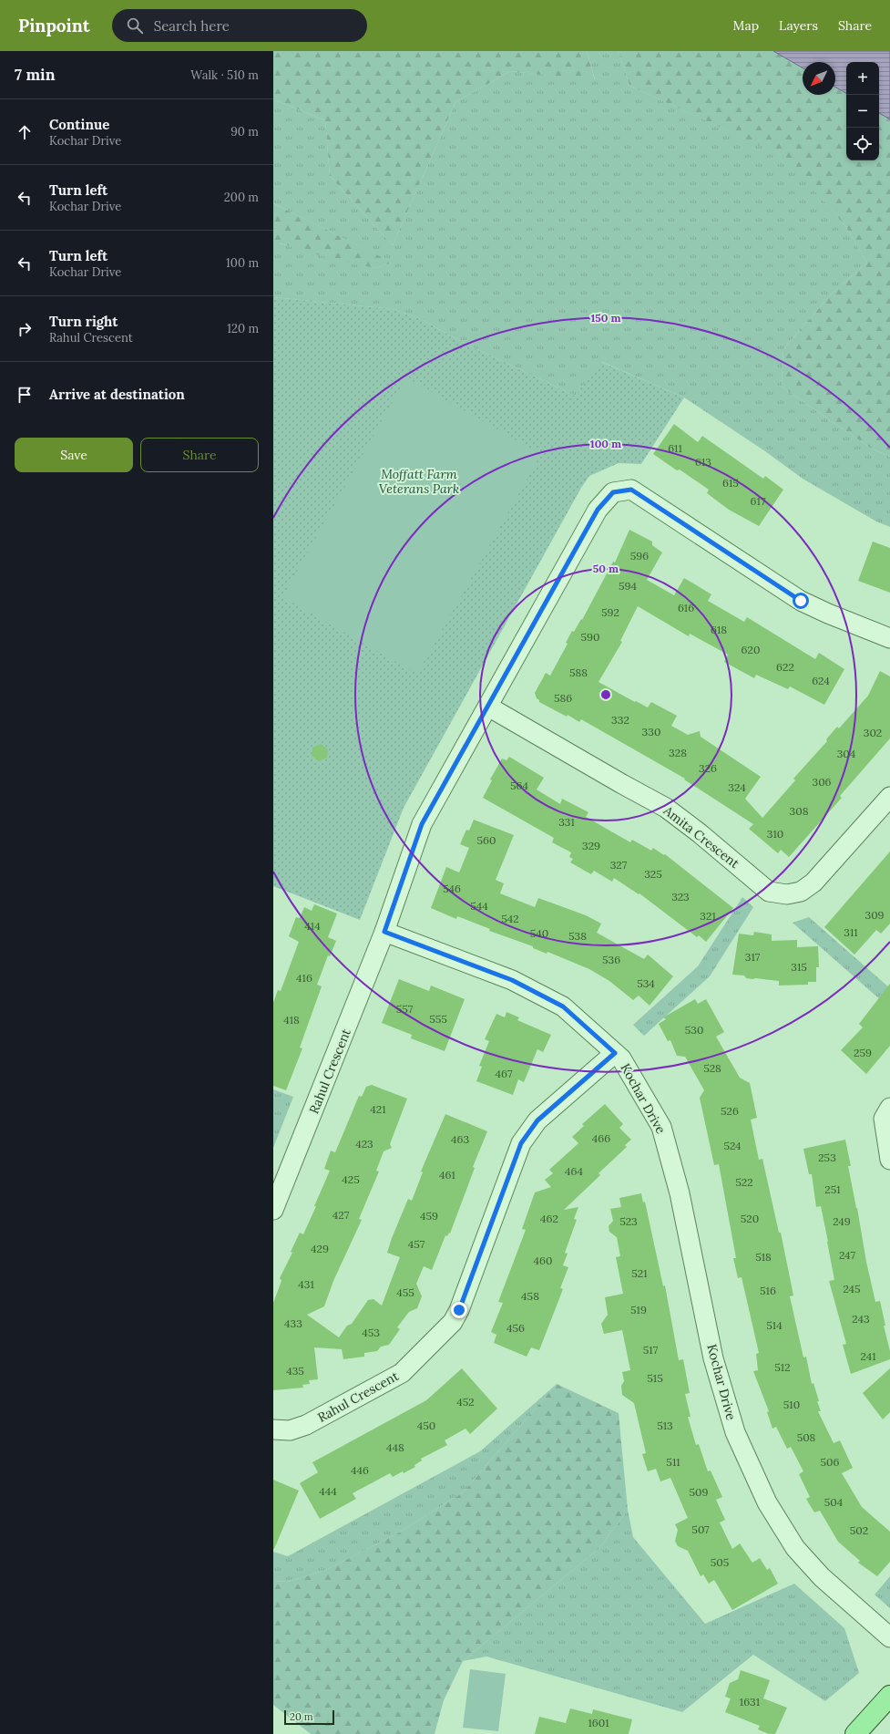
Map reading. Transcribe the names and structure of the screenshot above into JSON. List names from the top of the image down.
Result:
{
  "streets": {
    "street": ["Amita Crescent", "Rahul Crescent", "Kochar Drive"]
  },
  "crossings": [
    ["Rahul Crescent", "Kochar Drive"]
  ],
  "parks": ["Moffatt Farm Veterans Park"],
  "house_numbers": [
    "611",
    "613",
    "615",
    "617",
    "596",
    "594",
    "616",
    "592",
    "618",
    "590",
    "620",
    "622",
    "588",
    "624",
    "586",
    "332",
    "330",
    "302",
    "328",
    "304",
    "326",
    "306",
    "564",
    "324",
    "308",
    "331",
    "310",
    "560",
    "329",
    "327",
    "325",
    "546",
    "323",
    "544",
    "309",
    "321",
    "542",
    "414",
    "311",
    "540",
    "538",
    "317",
    "536",
    "315",
    "416",
    "534",
    "557",
    "555",
    "418",
    "530",
    "259",
    "528",
    "467",
    "421",
    "526",
    "466",
    "463",
    "423",
    "524",
    "253",
    "464",
    "461",
    "425",
    "522",
    "251",
    "427",
    "459",
    "462",
    "520",
    "523",
    "249",
    "457",
    "429",
    "247",
    "518",
    "460",
    "521",
    "431",
    "245",
    "516",
    "455",
    "458",
    "519",
    "243",
    "433",
    "514",
    "456",
    "453",
    "517",
    "241",
    "512",
    "435",
    "515",
    "452",
    "510",
    "450",
    "513",
    "508",
    "448",
    "511",
    "506",
    "446",
    "444",
    "509",
    "504",
    "507",
    "502",
    "505",
    "1631",
    "1601"
  ],
  "scale_bar": "20 m",
  "north": "bottom left",
  "page": {
    "header": "Pinpoint",
    "search": "Search here",
    "nav": ["Map", "Layers", "Share"],
    "heading": ["7 min", "Walk · 510 m"],
    "map_buttons": ["+", "−"],
    "list": [
      ["Continue", "Kochar Drive", "90 m"],
      ["Turn left", "Kochar Drive", "200 m"],
      ["Turn left", "Kochar Drive", "100 m"],
      ["Turn right", "Rahul Crescent", "120 m"],
      "Arrive at destination"
    ],
    "buttons": ["Save", "Share"],
    "scale": "20 m"
  },
  "rings": ["150 m", "100 m", "50 m"]
}
